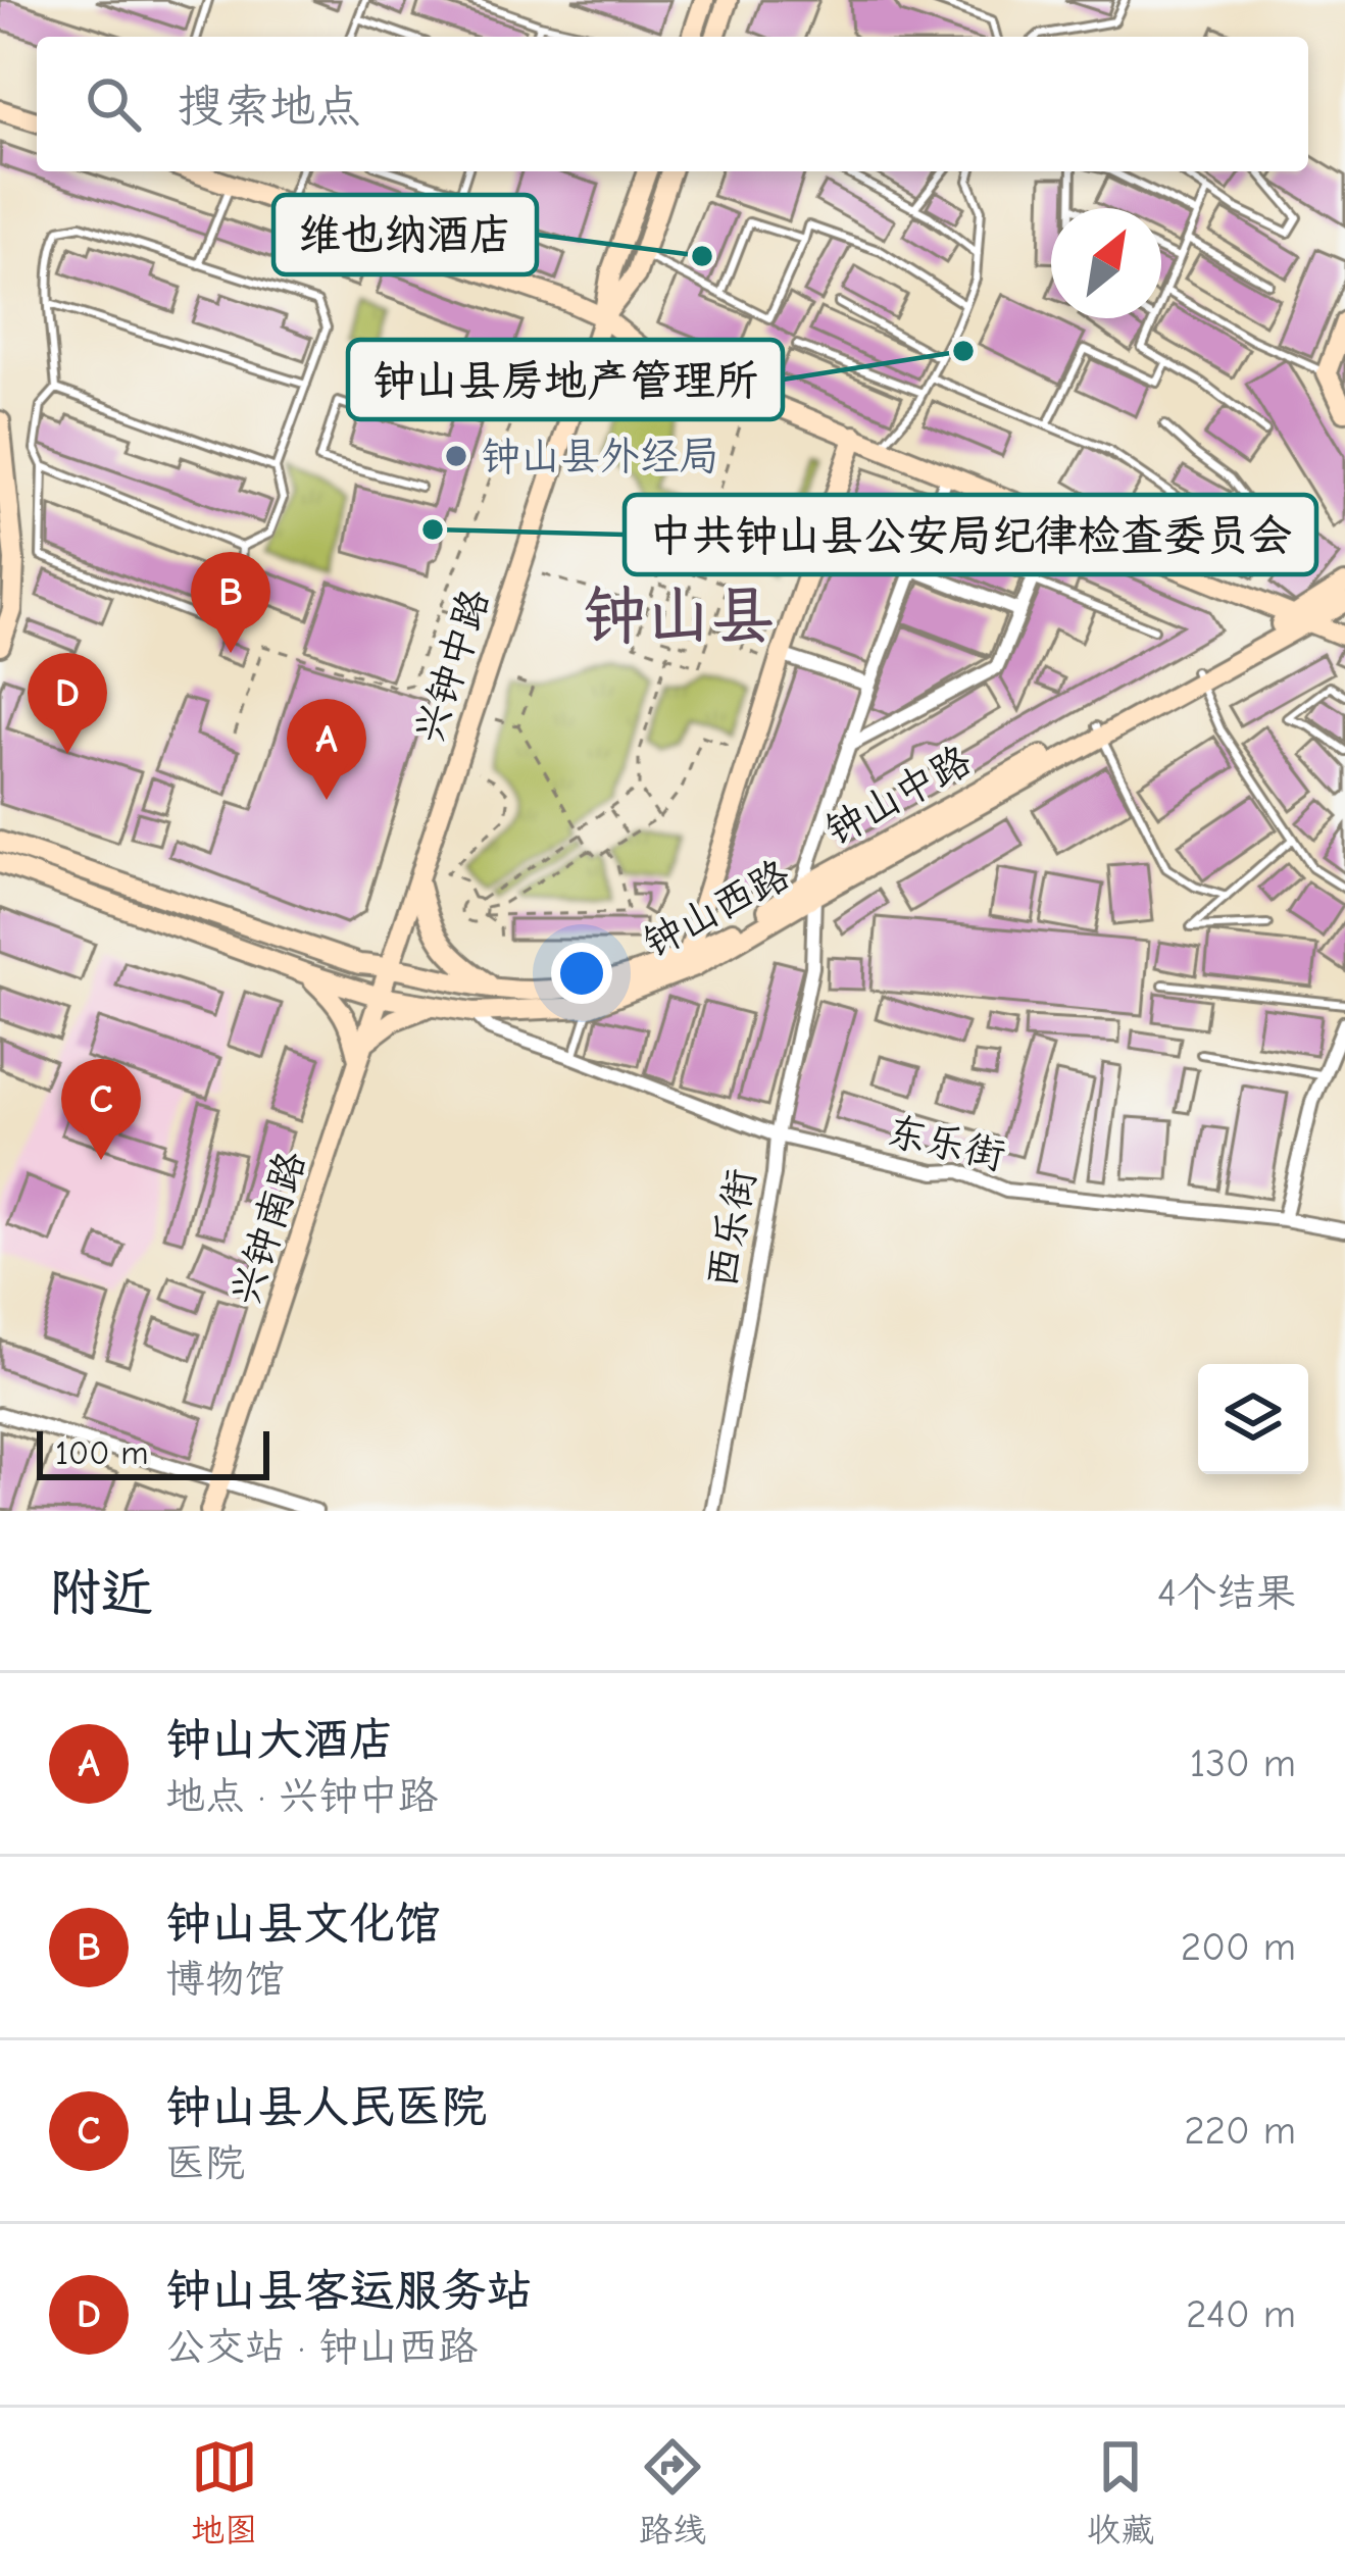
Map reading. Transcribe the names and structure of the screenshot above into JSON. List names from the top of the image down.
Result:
{
  "streets": {
    "main road": [
      "兴钟中路",
      "钟山中路",
      "钟山西路",
      "兴钟南路"
    ],
    "street": ["东乐街", "西乐街"]
  },
  "crossings": [
    ["兴钟中路", "钟山中路"],
    ["兴钟中路", "兴钟南路"],
    ["钟山中路", "钟山西路"],
    ["钟山中路", "兴钟南路"],
    ["钟山西路", "兴钟南路"],
    ["钟山西路", "西乐街"],
    ["东乐街", "西乐街"]
  ],
  "districts": ["钟山县"],
  "places": [
    "维也纳酒店",
    "钟山县房地产管理所",
    "钟山县外经局",
    "中共钟山县公安局纪律检查委员会"
  ],
  "scale_bar": "100 m",
  "north": "top right",
  "page": {
    "search": "搜索地点",
    "pins": [
      "B",
      "D",
      "A",
      "C"
    ],
    "scale": "100 m",
    "heading": ["附近", "4个结果"],
    "list": [
      {
        "mark": "A",
        "name": "钟山大酒店",
        "note": "地点 · 兴钟中路",
        "value": "130 m"
      },
      {
        "mark": "B",
        "name": "钟山县文化馆",
        "note": "博物馆",
        "value": "200 m"
      },
      {
        "mark": "C",
        "name": "钟山县人民医院",
        "note": "医院",
        "value": "220 m"
      },
      {
        "mark": "D",
        "name": "钟山县客运服务站",
        "note": "公交站 · 钟山西路",
        "value": "240 m"
      }
    ],
    "nav": ["地图", "路线", "收藏"]
  }
}
